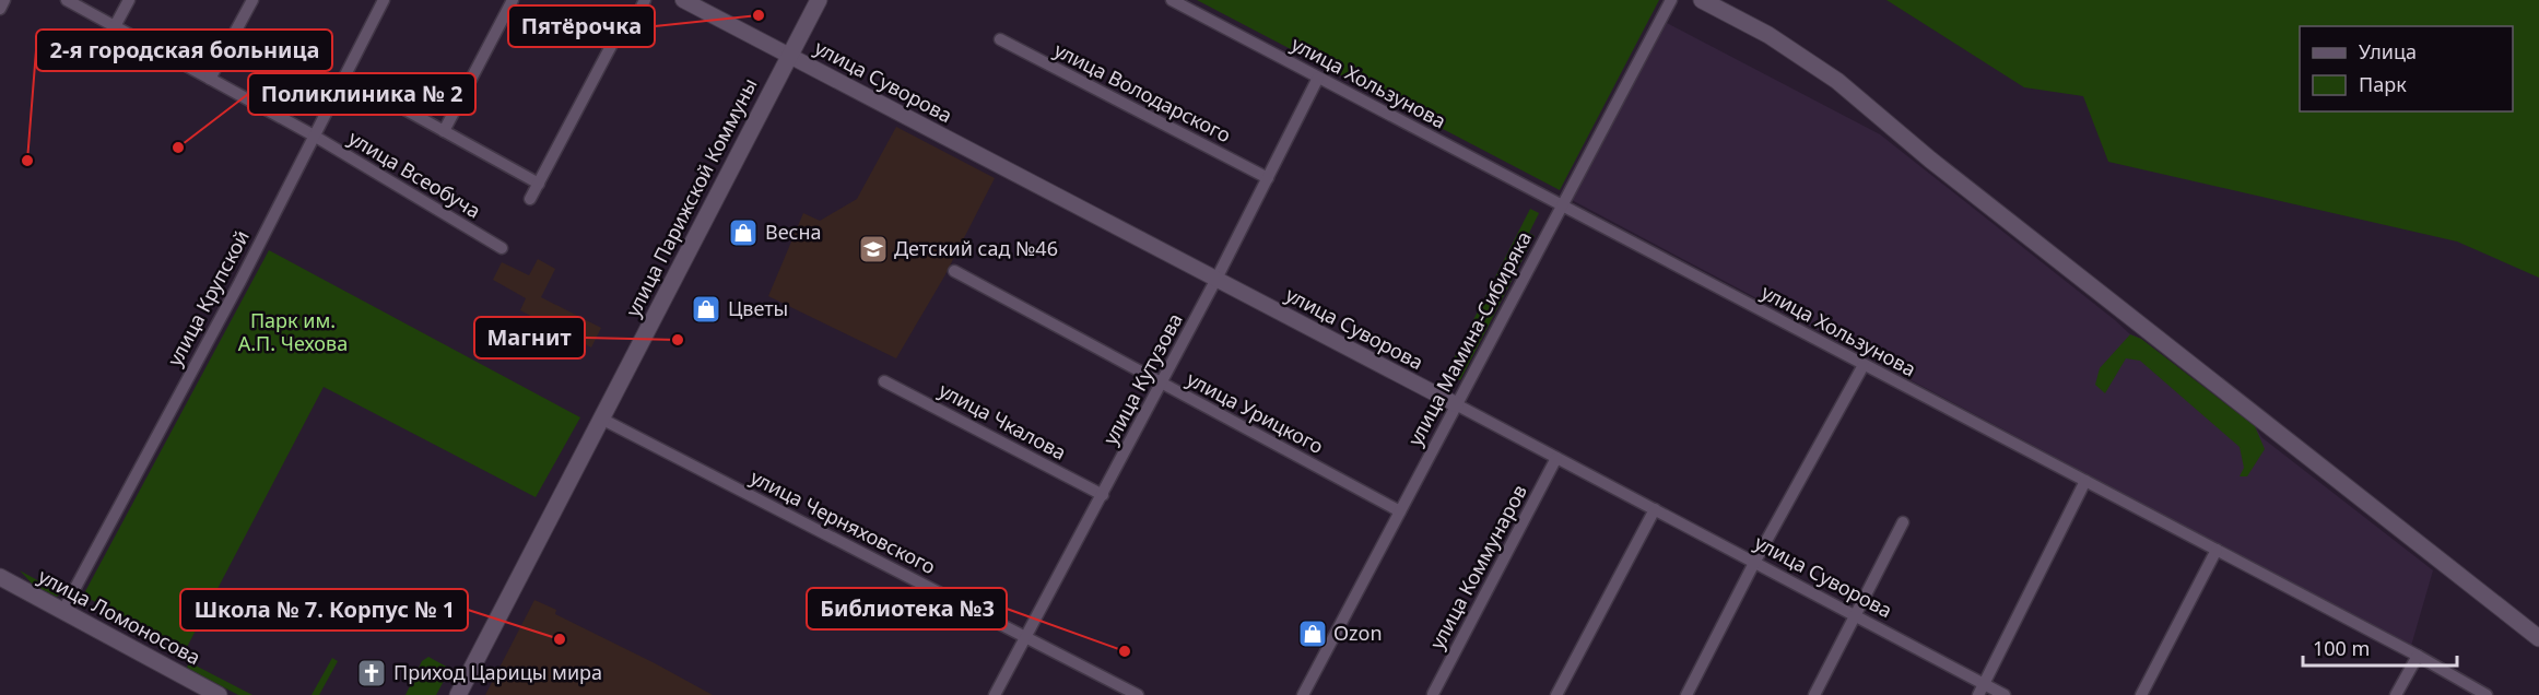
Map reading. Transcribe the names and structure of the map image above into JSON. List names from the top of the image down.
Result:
{
  "streets": {
    "main road": ["улица Парижской Коммуны", "улица Ломоносова"],
    "street": [
      "улица Суворова",
      "улица Хользунова",
      "улица Володарского",
      "улица Всеобуча",
      "улица Крупской",
      "улица Мамина-Сибиряка",
      "улица Кутузова",
      "улица Урицкого",
      "улица Чкалова",
      "улица Черняховского",
      "улица Коммунаров"
    ]
  },
  "crossings": [
    ["улица Суворова", "улица Парижской Коммуны"],
    ["улица Суворова", "улица Мамина-Сибиряка"],
    ["улица Суворова", "улица Кутузова"],
    ["улица Суворова", "улица Коммунаров"],
    ["улица Хользунова", "улица Мамина-Сибиряка"],
    ["улица Хользунова", "улица Кутузова"],
    ["улица Володарского", "улица Кутузова"],
    ["улица Всеобуча", "улица Крупской"],
    ["улица Парижской Коммуны", "улица Черняховского"],
    ["улица Крупской", "улица Ломоносова"],
    ["улица Мамина-Сибиряка", "улица Урицкого"],
    ["улица Кутузова", "улица Урицкого"],
    ["улица Кутузова", "улица Чкалова"],
    ["улица Кутузова", "улица Черняховского"]
  ],
  "parks": ["Парк им. А.П. Чехова"],
  "places": {
    "other": [
      "Пятёрочка",
      "Поликлиника № 2",
      "2-я городская больница",
      "Магнит",
      "Школа № 7. Корпус № 1",
      "Библиотека №3"
    ],
    "shop": ["Весна", "Цветы", "Ozon"],
    "school or university": ["Детский сад №46"],
    "church": ["Приход Царицы мира"]
  },
  "legend": ["Улица", "Парк"],
  "scale_bar": "100 m"
}
